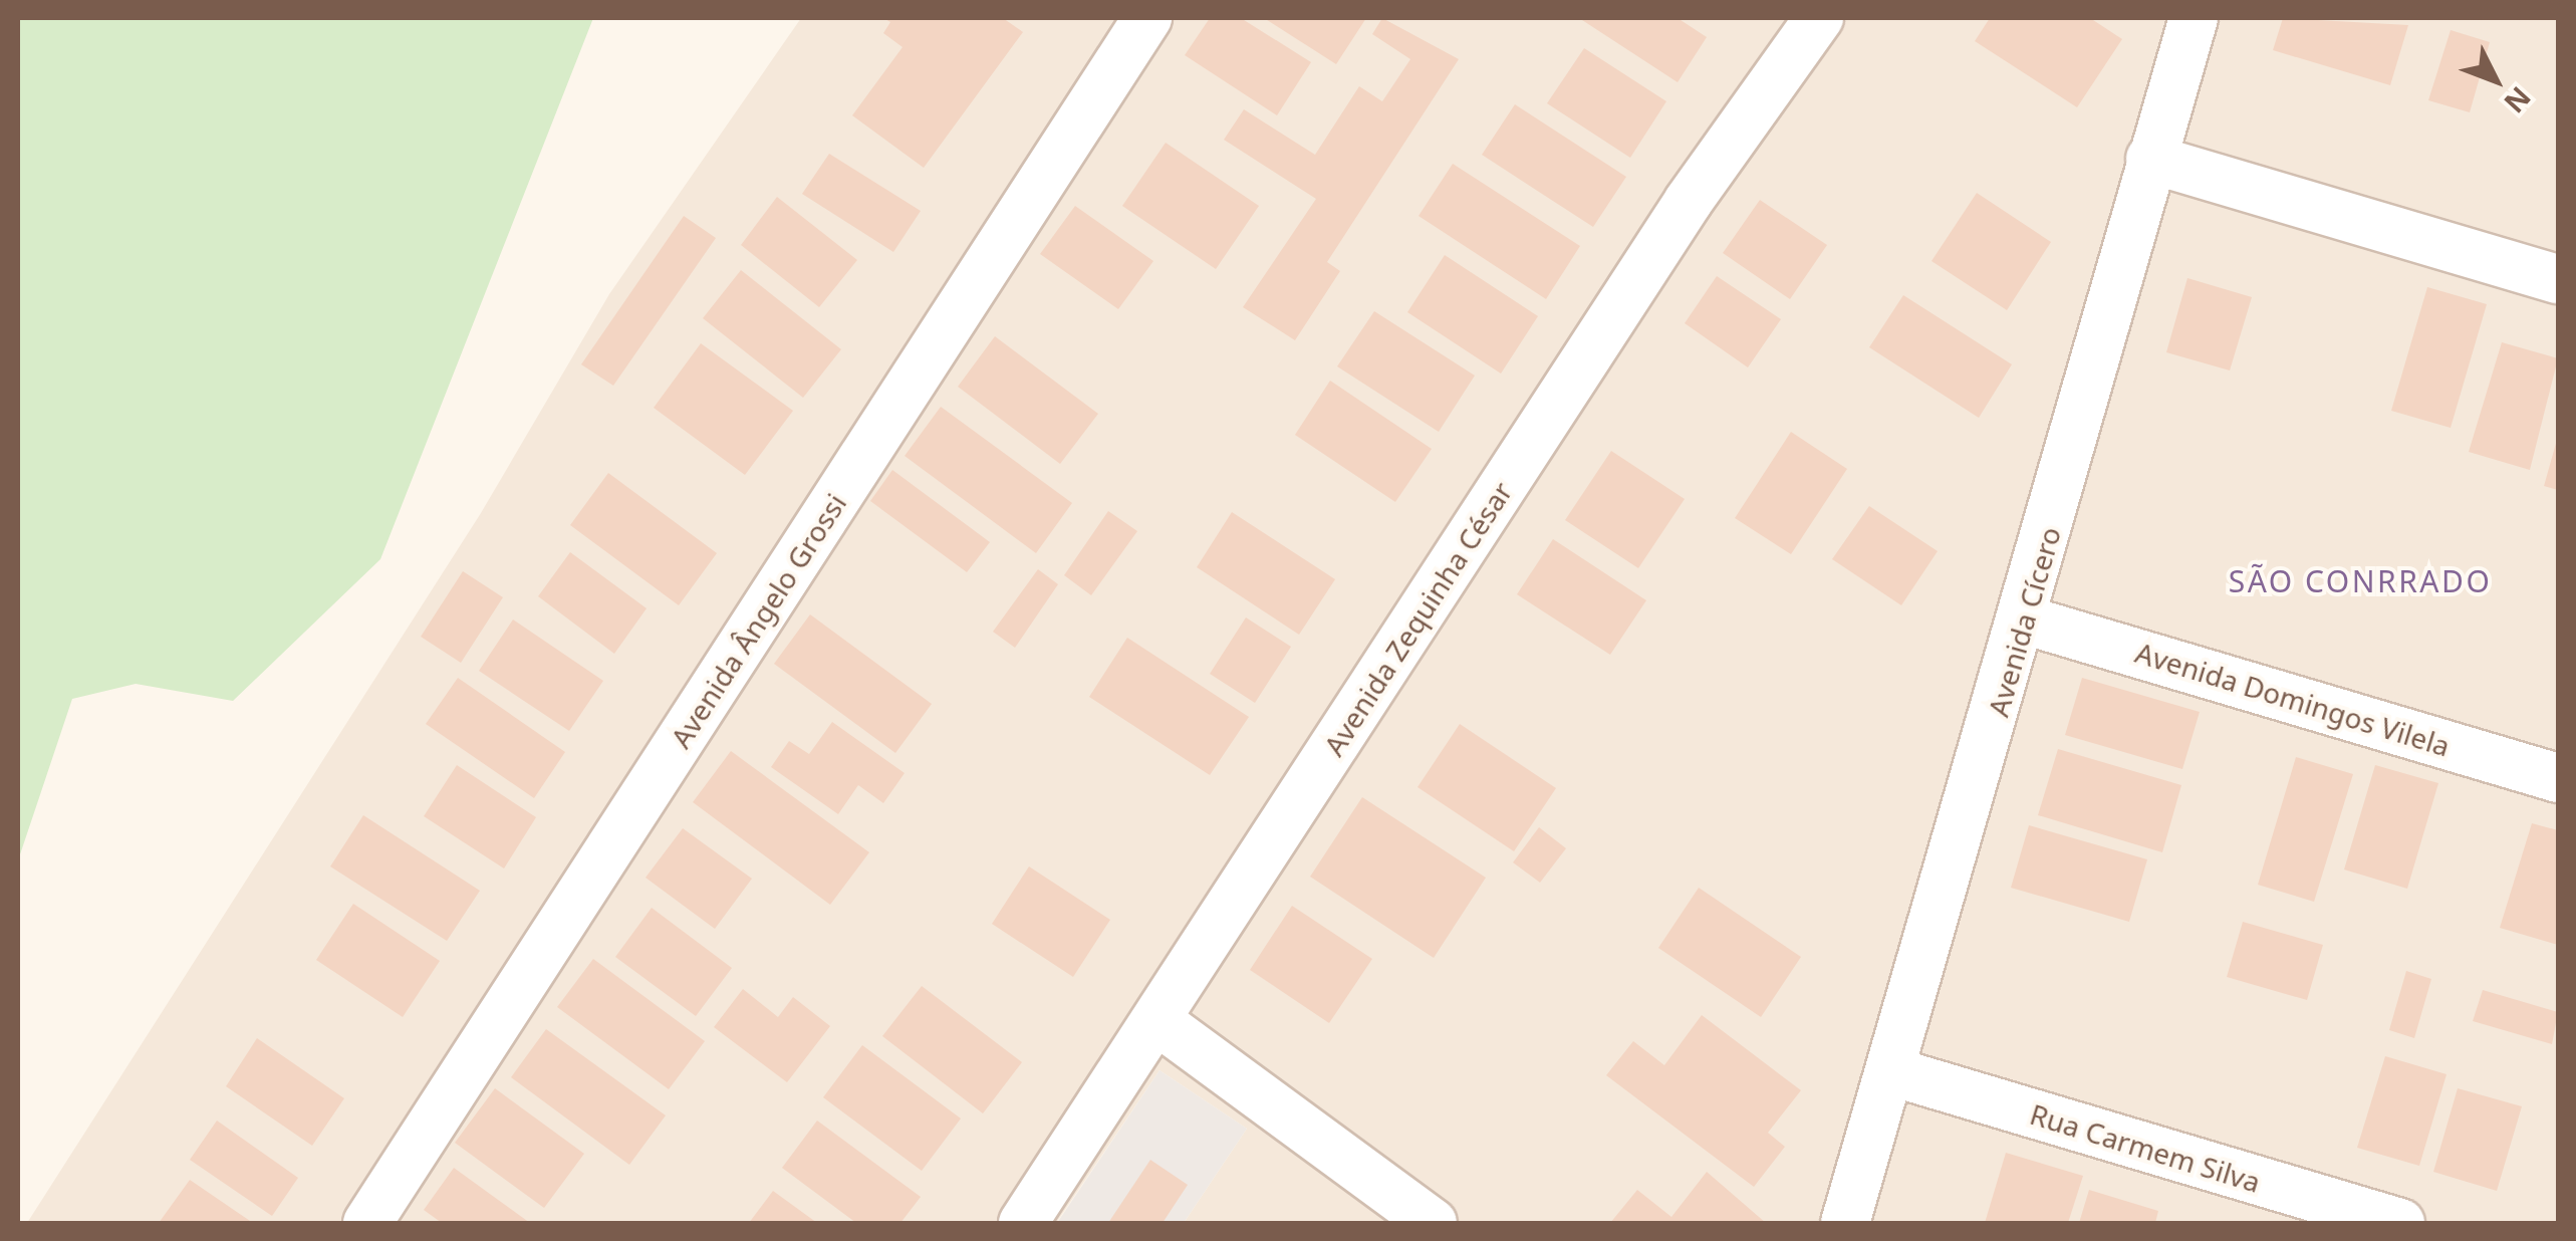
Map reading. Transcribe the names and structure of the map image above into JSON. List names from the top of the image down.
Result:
{
  "streets": {
    "street": [
      "Avenida Zequinha César",
      "Avenida Ângelo Grossi",
      "Avenida Cícero",
      "Avenida Domingos Vilela",
      "Rua Carmem Silva"
    ]
  },
  "crossings": [
    ["Avenida Cícero", "Avenida Domingos Vilela"],
    ["Avenida Cícero", "Rua Carmem Silva"]
  ],
  "districts": ["SÃO CONRRADO"],
  "north": "bottom right"
}
